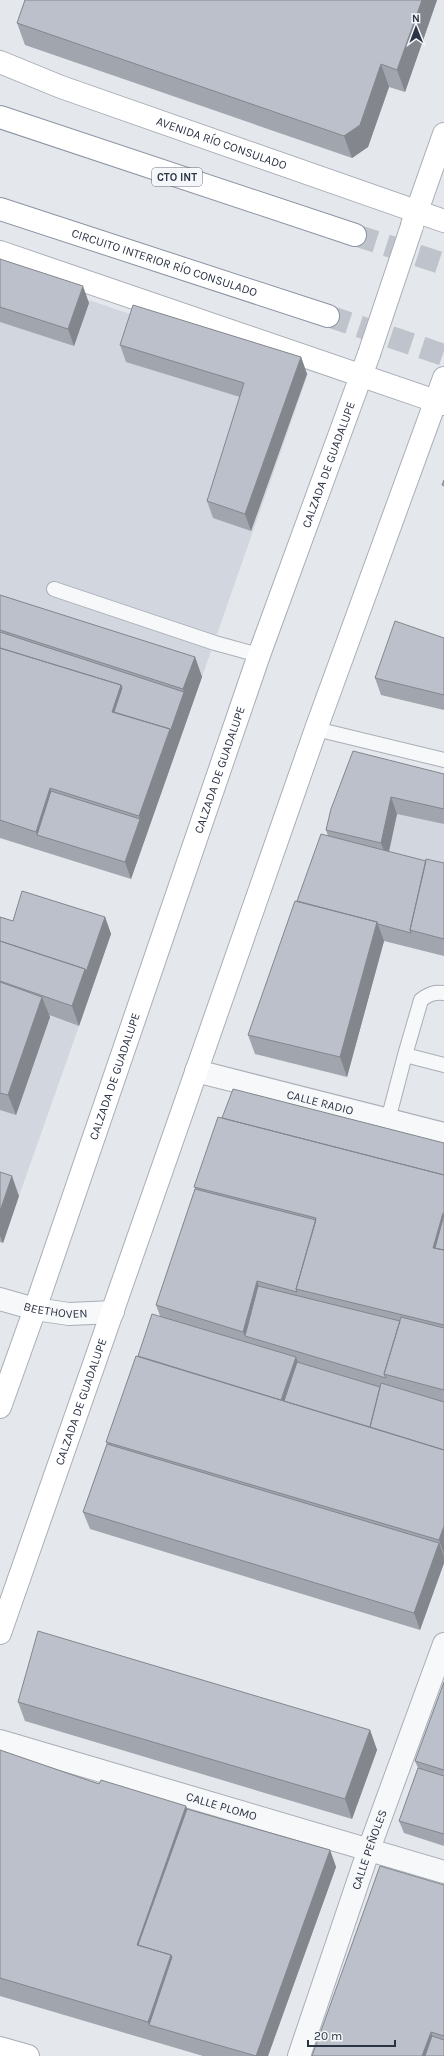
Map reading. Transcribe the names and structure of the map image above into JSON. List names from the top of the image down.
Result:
{
  "streets": {
    "main road": [
      "AVENIDA RÍO CONSULADO",
      "CTO INT",
      "CIRCUITO INTERIOR RÍO CONSULADO",
      "CALZADA DE GUADALUPE"
    ],
    "street": [
      "CALLE RADIO",
      "BEETHOVEN",
      "CALLE PLOMO",
      "CALLE PEÑOLES"
    ]
  },
  "crossings": [
    ["AVENIDA RÍO CONSULADO", "CALZADA DE GUADALUPE"],
    ["CALZADA DE GUADALUPE", "CALLE RADIO"],
    ["CALZADA DE GUADALUPE", "BEETHOVEN"],
    ["CALLE PLOMO", "CALLE PEÑOLES"]
  ],
  "scale_bar": "20 m",
  "north": "top"
}
